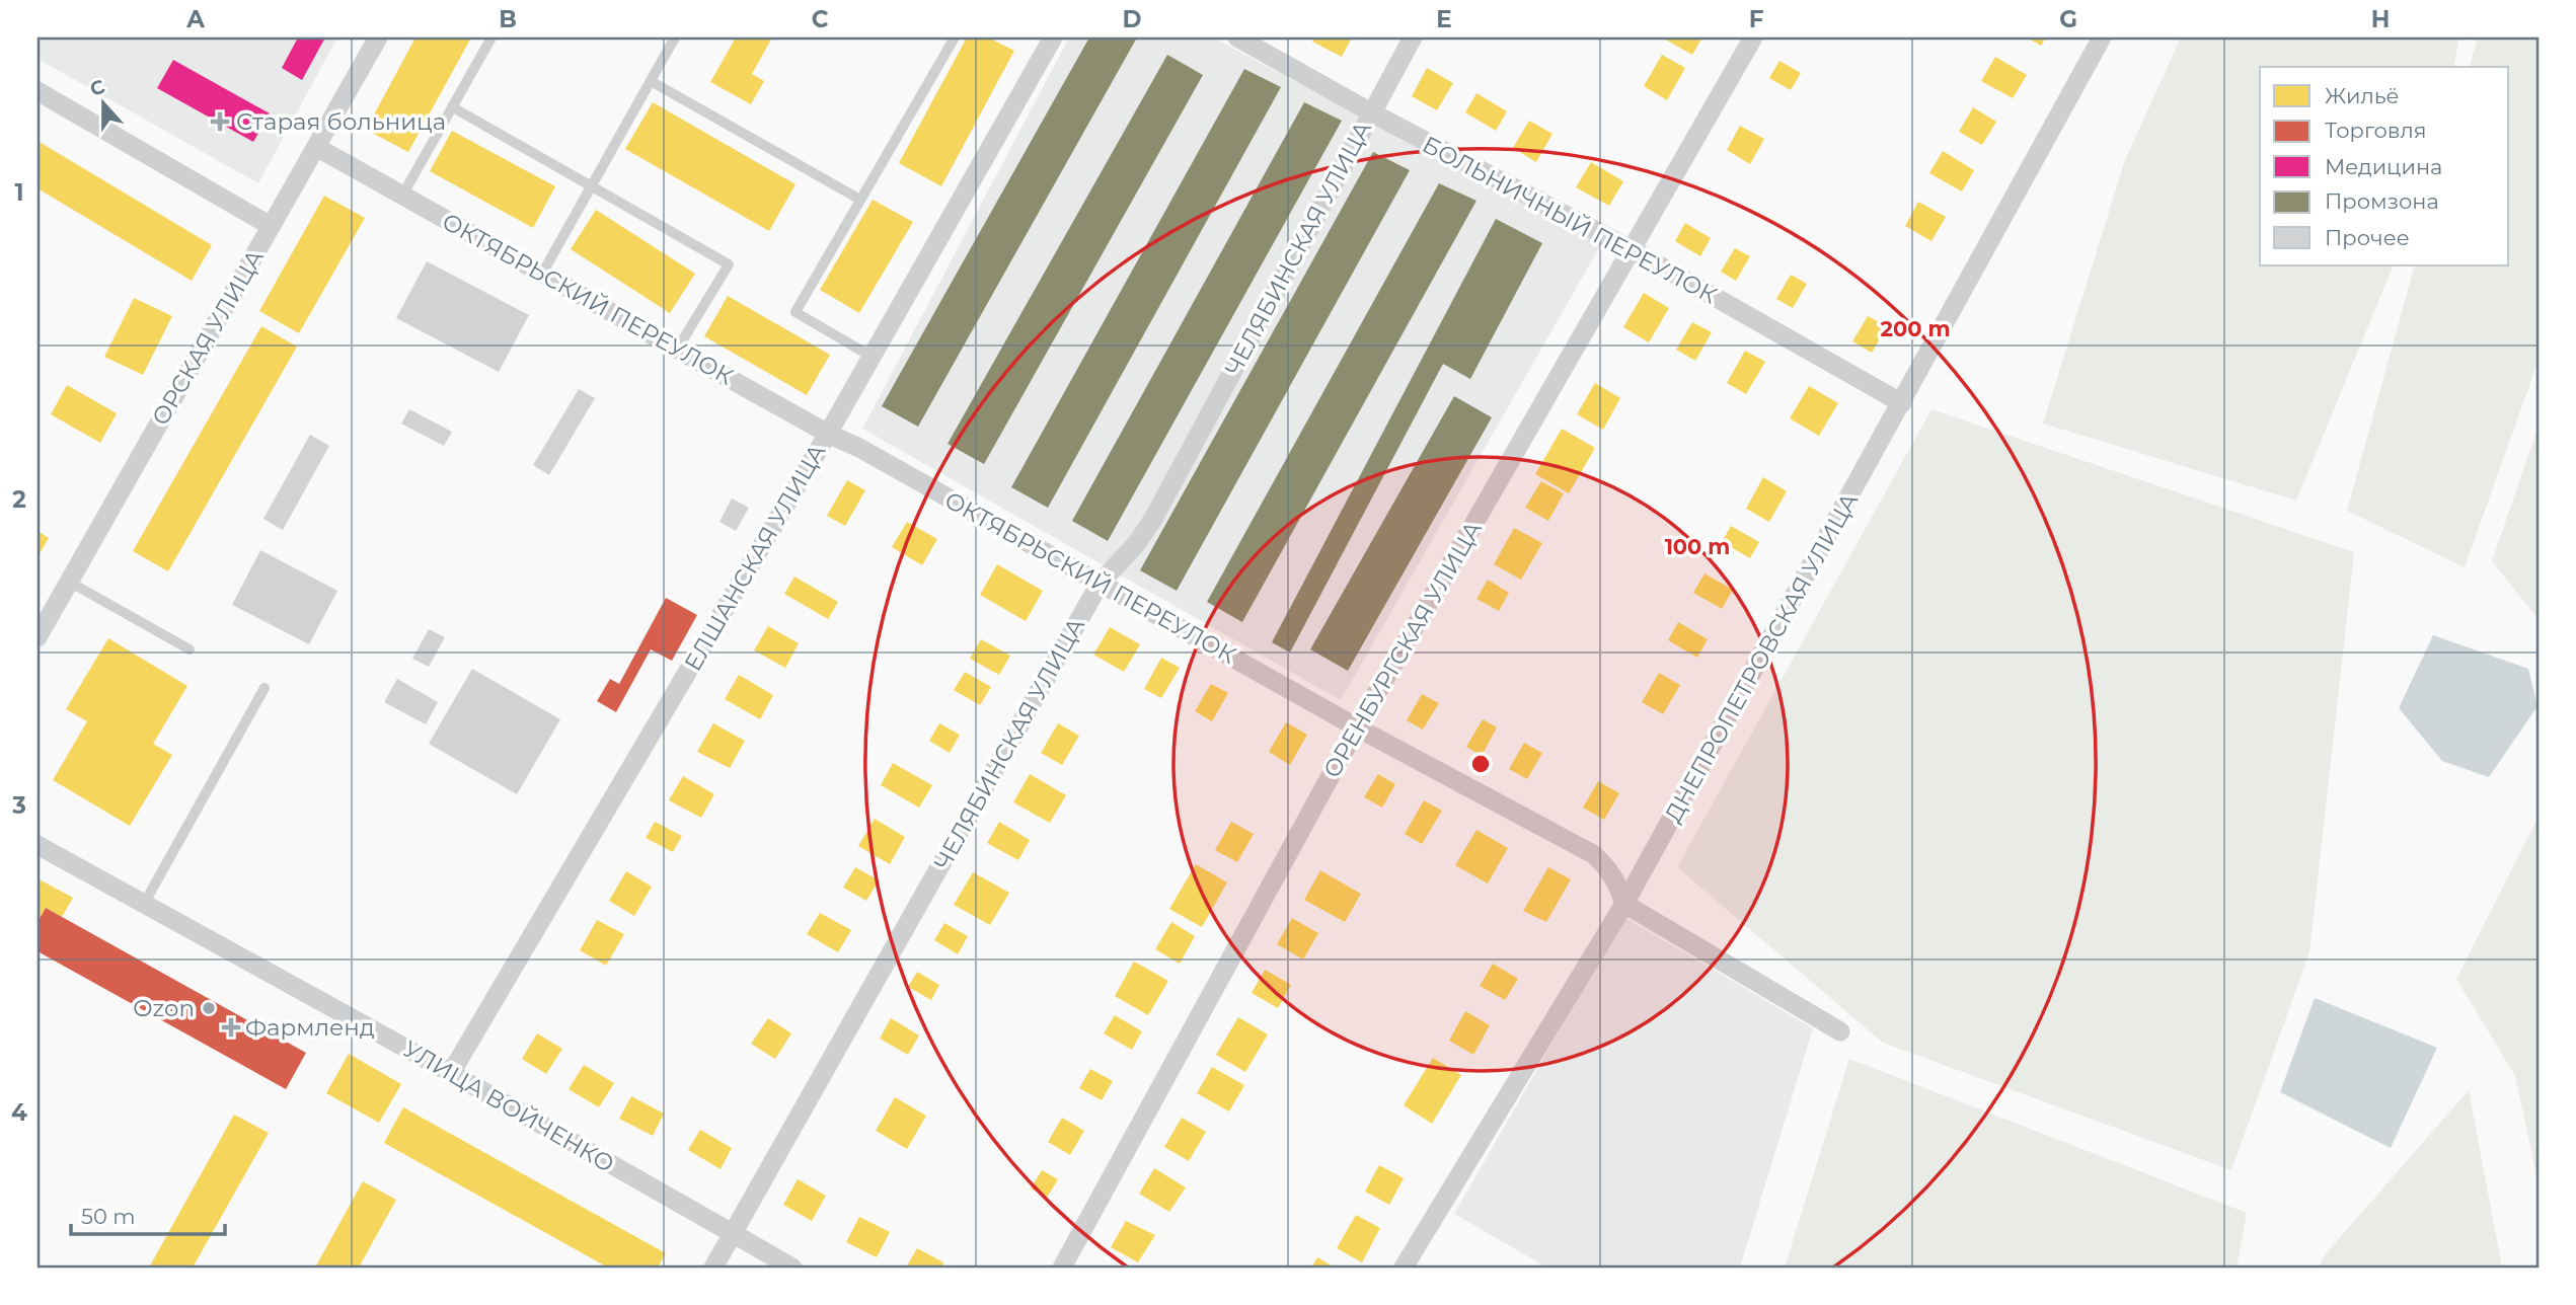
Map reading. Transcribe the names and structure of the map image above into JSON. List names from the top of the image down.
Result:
{
  "streets": {
    "street": [
      "БОЛЬНИЧНЫЙ ПЕРЕУЛОК",
      "ЧЕЛЯБИНСКАЯ УЛИЦА",
      "ОКТЯБРЬСКИЙ ПЕРЕУЛОК",
      "ОРСКАЯ УЛИЦА",
      "ЕЛШАНСКАЯ УЛИЦА",
      "ОРЕНБУРГСКАЯ УЛИЦА",
      "ДНЕПРОПЕТРОВСКАЯ УЛИЦА",
      "УЛИЦА ВОЙЧЕНКО"
    ]
  },
  "crossings": [
    ["БОЛЬНИЧНЫЙ ПЕРЕУЛОК", "ЧЕЛЯБИНСКАЯ УЛИЦА"],
    ["БОЛЬНИЧНЫЙ ПЕРЕУЛОК", "ОРЕНБУРГСКАЯ УЛИЦА"],
    ["БОЛЬНИЧНЫЙ ПЕРЕУЛОК", "ДНЕПРОПЕТРОВСКАЯ УЛИЦА"],
    ["ЧЕЛЯБИНСКАЯ УЛИЦА", "ОКТЯБРЬСКИЙ ПЕРЕУЛОК"],
    ["ЧЕЛЯБИНСКАЯ УЛИЦА", "УЛИЦА ВОЙЧЕНКО"],
    ["ОКТЯБРЬСКИЙ ПЕРЕУЛОК", "ОРСКАЯ УЛИЦА"],
    ["ОКТЯБРЬСКИЙ ПЕРЕУЛОК", "ЕЛШАНСКАЯ УЛИЦА"],
    ["ОКТЯБРЬСКИЙ ПЕРЕУЛОК", "ОРЕНБУРГСКАЯ УЛИЦА"],
    ["ОКТЯБРЬСКИЙ ПЕРЕУЛОК", "ДНЕПРОПЕТРОВСКАЯ УЛИЦА"],
    ["ЕЛШАНСКАЯ УЛИЦА", "УЛИЦА ВОЙЧЕНКО"]
  ],
  "places": {
    "health": ["Старая больница", "Фармленд"],
    "other": ["Ozon"]
  },
  "legend": [
    "Жильё",
    "Торговля",
    "Медицина",
    "Промзона",
    "Прочее"
  ],
  "scale_bar": "50 m",
  "north": "top",
  "grid": {
    "columns": [
      "A",
      "B",
      "C",
      "D",
      "E",
      "F",
      "G",
      "H"
    ],
    "rows": [
      "1",
      "2",
      "3",
      "4"
    ]
  },
  "rings": ["200 m", "100 m"]
}
